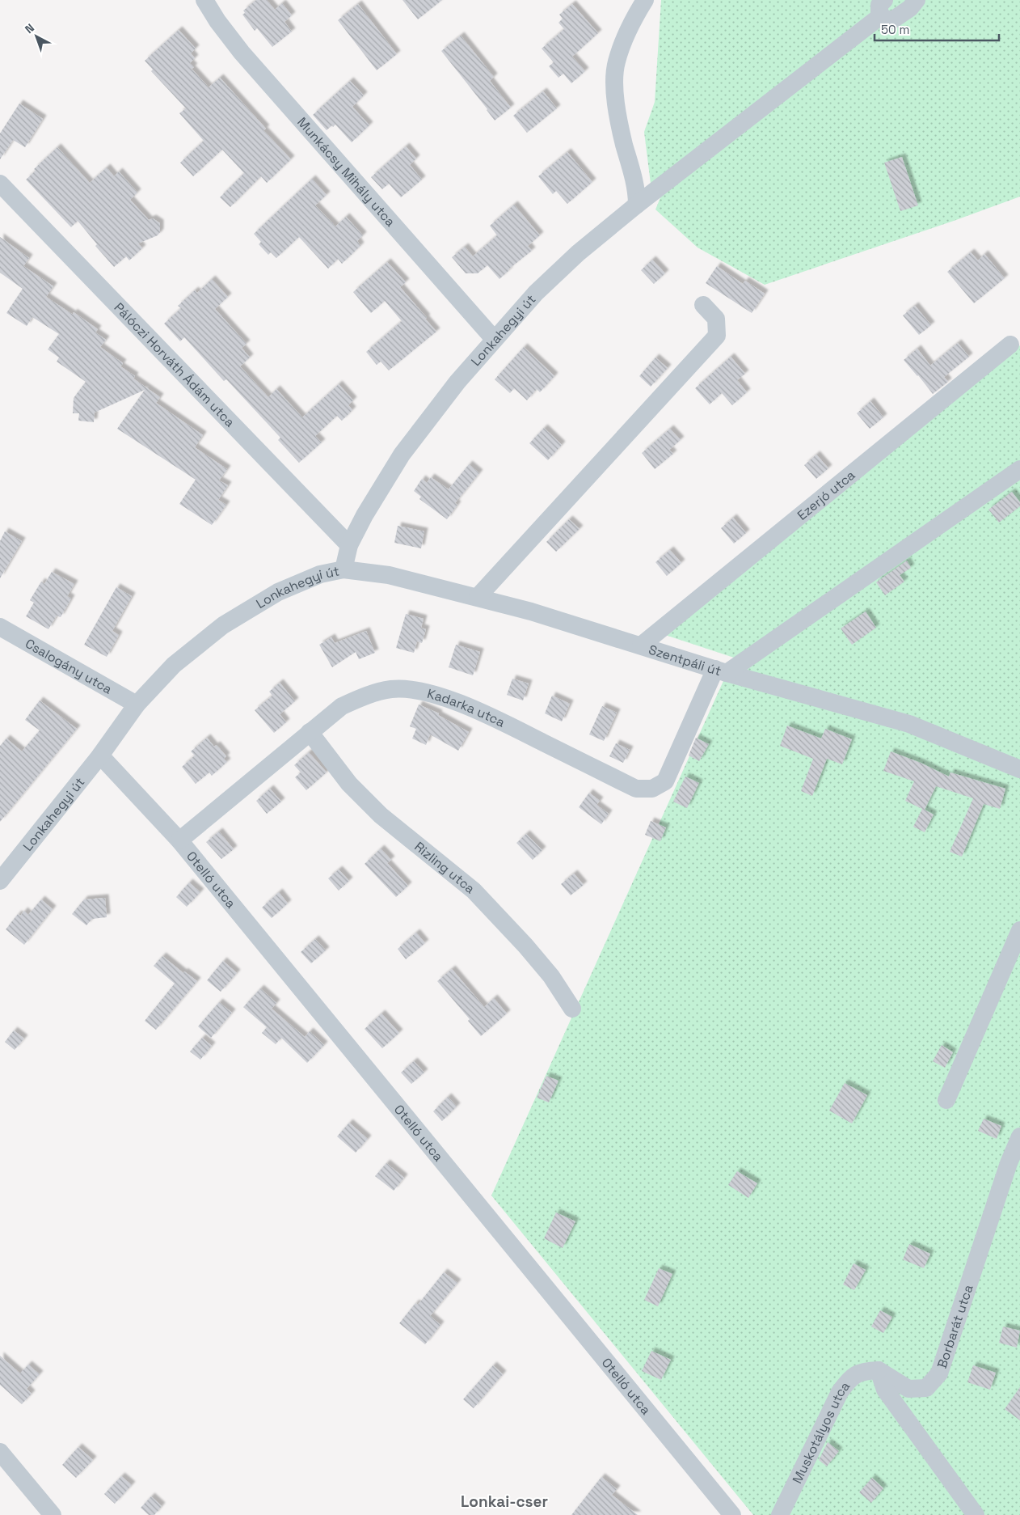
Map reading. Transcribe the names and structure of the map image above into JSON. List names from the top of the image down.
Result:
{
  "streets": {
    "street": [
      "Munkácsy Mihály utca",
      "Lonkahegyi út",
      "Pálóczi Horváth Ádám utca",
      "Ezerjó utca",
      "Szentpáli út",
      "Csalogány utca",
      "Kadarka utca",
      "Rizling utca",
      "Otelló utca",
      "Borbarát utca",
      "Muskotályos utca"
    ]
  },
  "crossings": [
    ["Munkácsy Mihály utca", "Lonkahegyi út"],
    ["Lonkahegyi út", "Pálóczi Horváth Ádám utca"],
    ["Lonkahegyi út", "Szentpáli út"],
    ["Lonkahegyi út", "Csalogány utca"],
    ["Lonkahegyi út", "Otelló utca"],
    ["Ezerjó utca", "Szentpáli út"],
    ["Szentpáli út", "Kadarka utca"],
    ["Kadarka utca", "Rizling utca"],
    ["Kadarka utca", "Otelló utca"],
    ["Borbarát utca", "Muskotályos utca"]
  ],
  "districts": ["Lonkai-cser"],
  "scale_bar": "50 m",
  "north": "top left"
}
